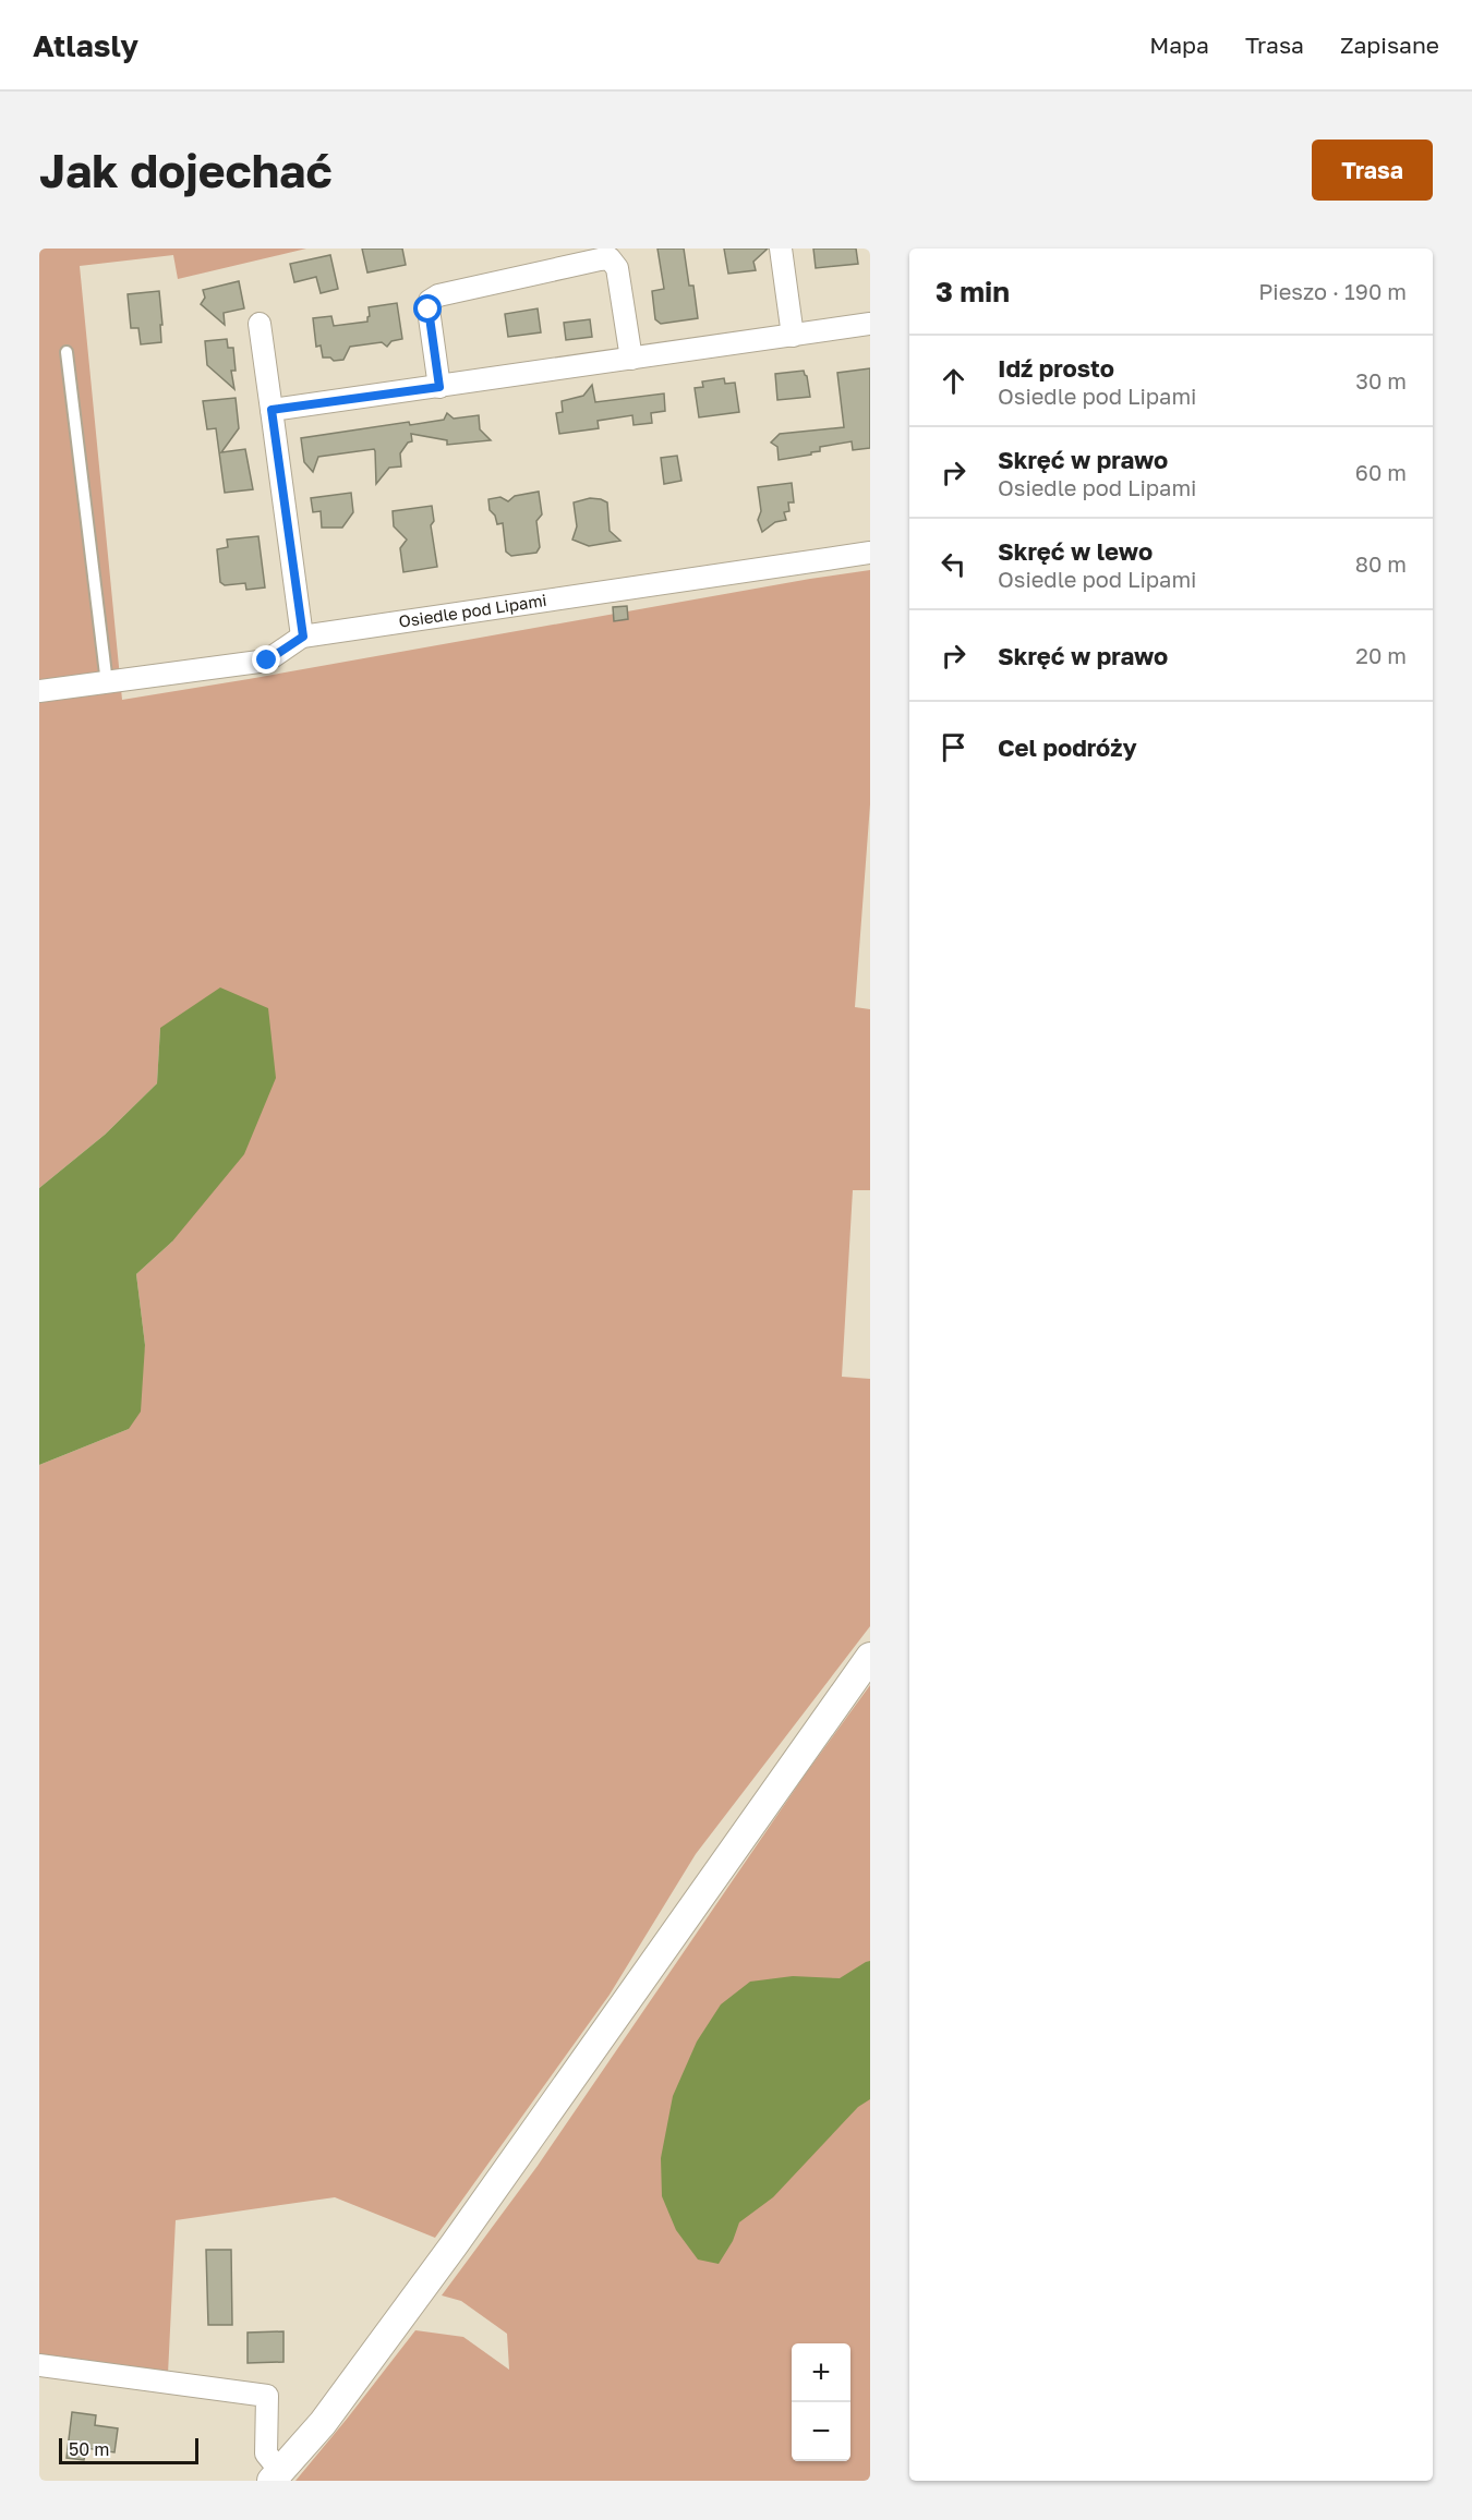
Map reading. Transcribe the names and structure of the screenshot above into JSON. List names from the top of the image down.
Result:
{
  "streets": {
    "street": ["Osiedle pod Lipami"]
  },
  "scale_bar": "50 m",
  "page": {
    "header": "Atlasly",
    "nav": ["Mapa", "Trasa", "Zapisane"],
    "buttons": "Trasa",
    "title": "Jak dojechać",
    "heading": ["3 min", "Pieszo · 190 m"],
    "list": [
      ["Idź prosto", "Osiedle pod Lipami", "30 m"],
      ["Skręć w prawo", "Osiedle pod Lipami", "60 m"],
      ["Skręć w lewo", "Osiedle pod Lipami", "80 m"],
      ["Skręć w prawo", "20 m"],
      "Cel podróży"
    ],
    "map_buttons": ["+", "−"],
    "scale": "50 m"
  }
}
